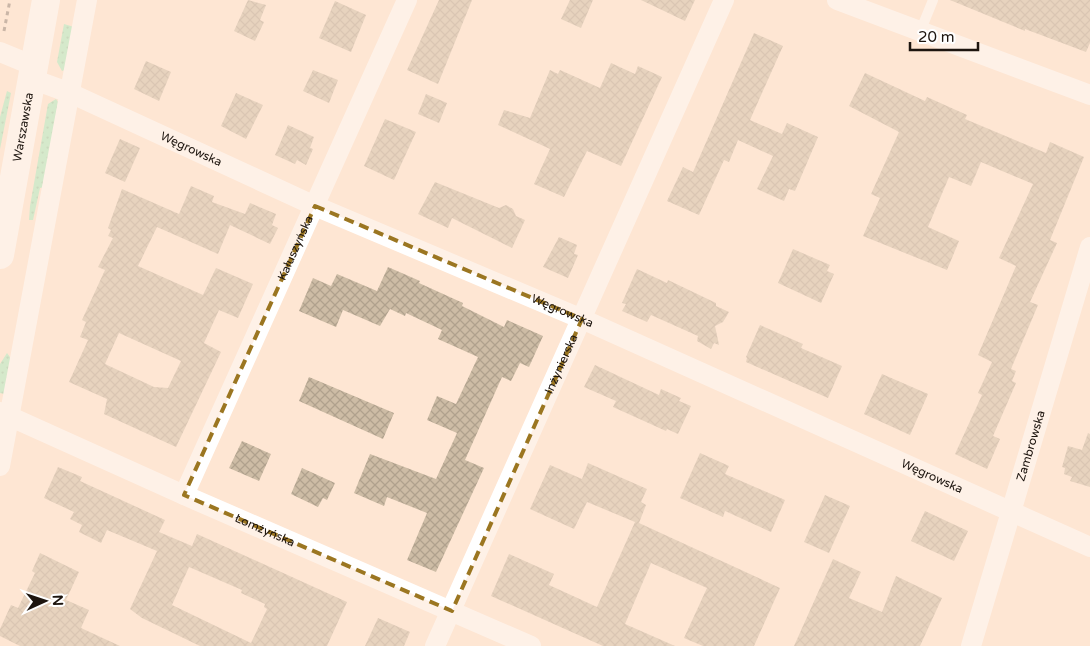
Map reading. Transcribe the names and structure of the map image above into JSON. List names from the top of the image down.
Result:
{
  "streets": {
    "main road": ["Warszawska"],
    "street": [
      "Węgrowska",
      "Kałuszyńska",
      "Inżynierska",
      "Zambrowska",
      "Łomżyńska"
    ]
  },
  "crossings": [
    ["Warszawska", "Węgrowska"],
    ["Węgrowska", "Kałuszyńska"],
    ["Węgrowska", "Inżynierska"],
    ["Węgrowska", "Zambrowska"],
    ["Kałuszyńska", "Łomżyńska"],
    ["Inżynierska", "Łomżyńska"]
  ],
  "scale_bar": "20 m",
  "north": "right"
}
